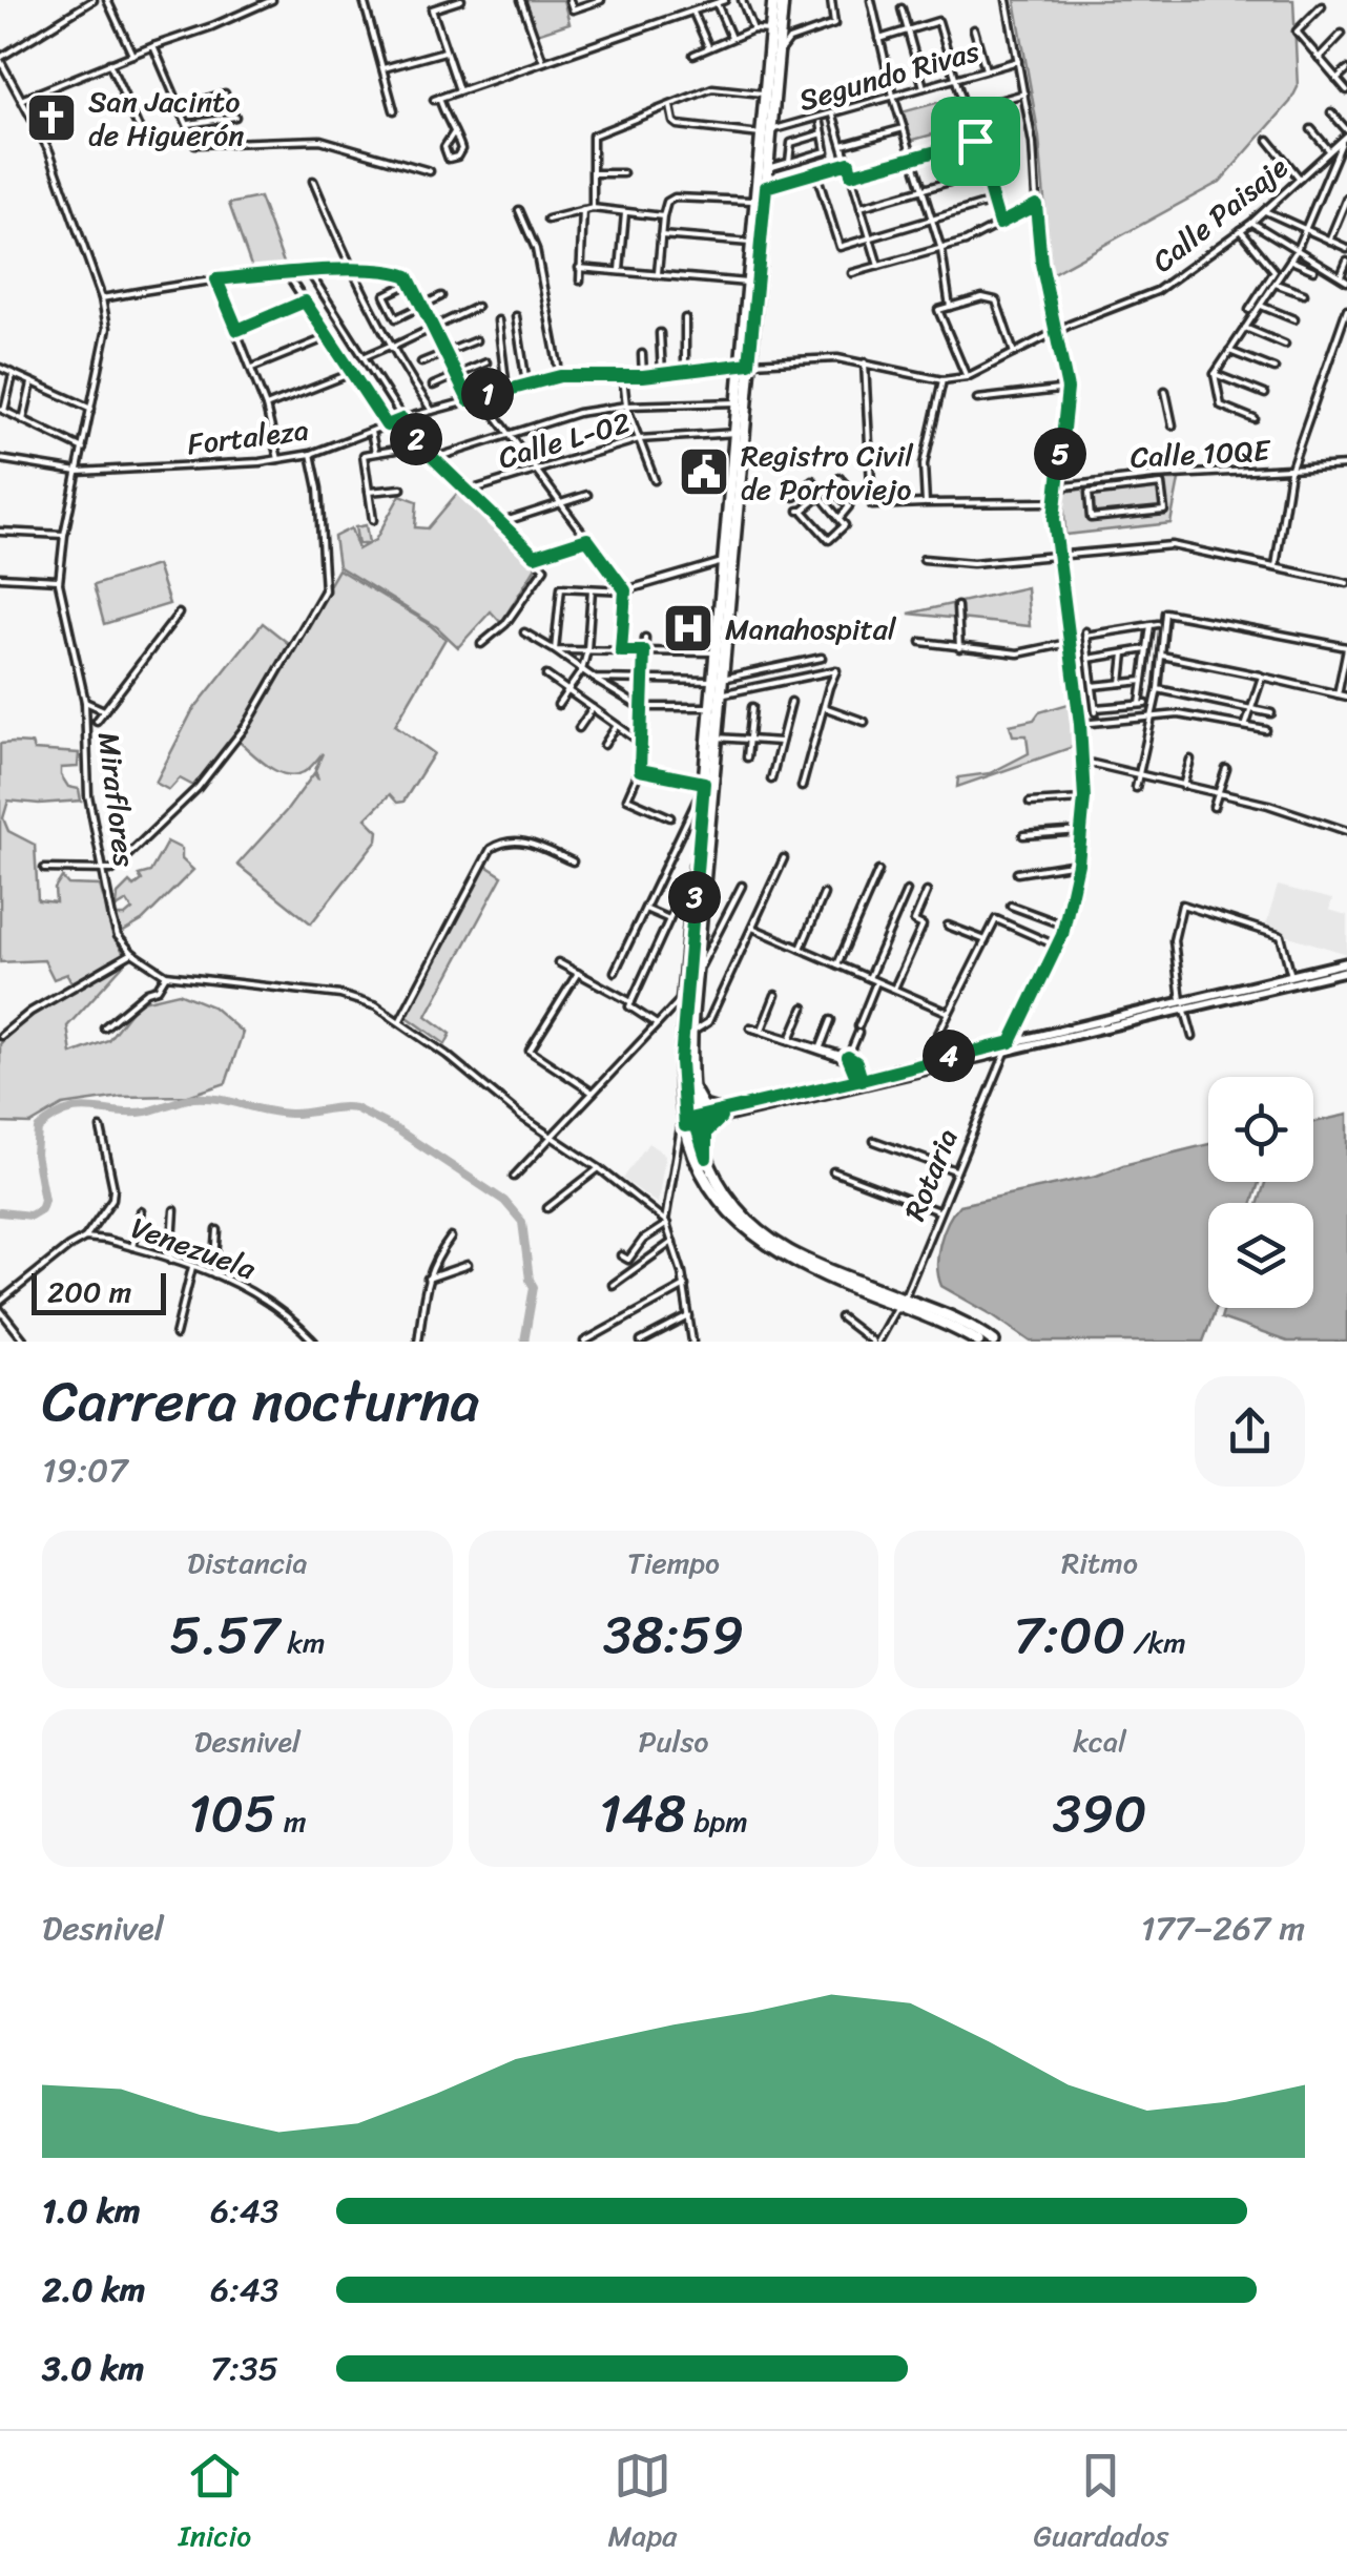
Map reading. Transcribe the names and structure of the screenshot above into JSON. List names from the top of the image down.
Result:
{
  "streets": {
    "street": [
      "Segundo Rivas",
      "Calle Paisaje",
      "Fortaleza",
      "Calle L-02",
      "Calle 10QE",
      "Miraflores",
      "Rotaria",
      "Venezuela"
    ]
  },
  "crossings": [
    ["Segundo Rivas", "Rotaria"],
    ["Calle Paisaje", "Fortaleza"],
    ["Calle Paisaje", "Rotaria"],
    ["Fortaleza", "Miraflores"],
    ["Calle 10QE", "Rotaria"]
  ],
  "places": {
    "church": ["San Jacinto de Higuerón"],
    "public building": ["Registro Civil de Portoviejo"],
    "hospital": ["Manahospital"]
  },
  "scale_bar": "200 m",
  "page": {
    "pins": [
      "1",
      "2",
      "5",
      "3",
      "4"
    ],
    "scale": "200 m",
    "heading": ["Carrera nocturna", "19:07"],
    "stats": [
      ["Distancia", "5.57 km"],
      ["Tiempo", "38:59"],
      ["Ritmo", "7:00 /km"],
      ["Desnivel", "105 m"],
      ["Pulso", "148 bpm"],
      ["kcal", "390"]
    ],
    "chart": ["Desnivel", "177–267 m"],
    "list": [
      {
        "name": "1.0 km",
        "note": "6:43"
      },
      {
        "name": "2.0 km",
        "note": "6:43"
      },
      {
        "name": "3.0 km",
        "note": "7:35"
      }
    ],
    "tabs": ["Inicio", "Mapa", "Guardados"]
  }
}
